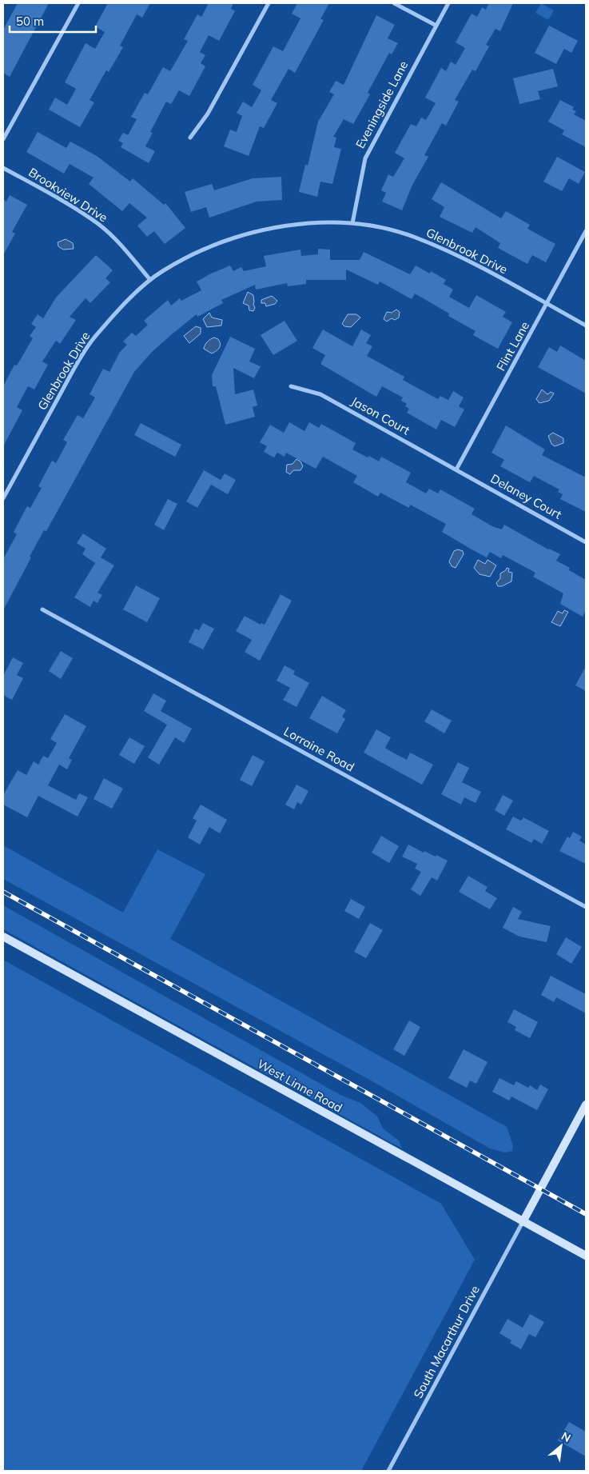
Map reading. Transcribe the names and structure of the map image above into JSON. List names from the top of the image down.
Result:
{
  "streets": {
    "street": [
      "Eveningside Lane",
      "Brookview Drive",
      "Glenbrook Drive",
      "Flint Lane",
      "Jason Court",
      "Delaney Court",
      "Lorraine Road",
      "West Linne Road",
      "South Macarthur Drive"
    ]
  },
  "crossings": [
    ["Eveningside Lane", "Glenbrook Drive"],
    ["Brookview Drive", "Glenbrook Drive"],
    ["Glenbrook Drive", "Flint Lane"],
    ["Flint Lane", "Jason Court"],
    ["Flint Lane", "Delaney Court"],
    ["Jason Court", "Delaney Court"],
    ["West Linne Road", "South Macarthur Drive"]
  ],
  "scale_bar": "50 m",
  "north": "top right"
}
